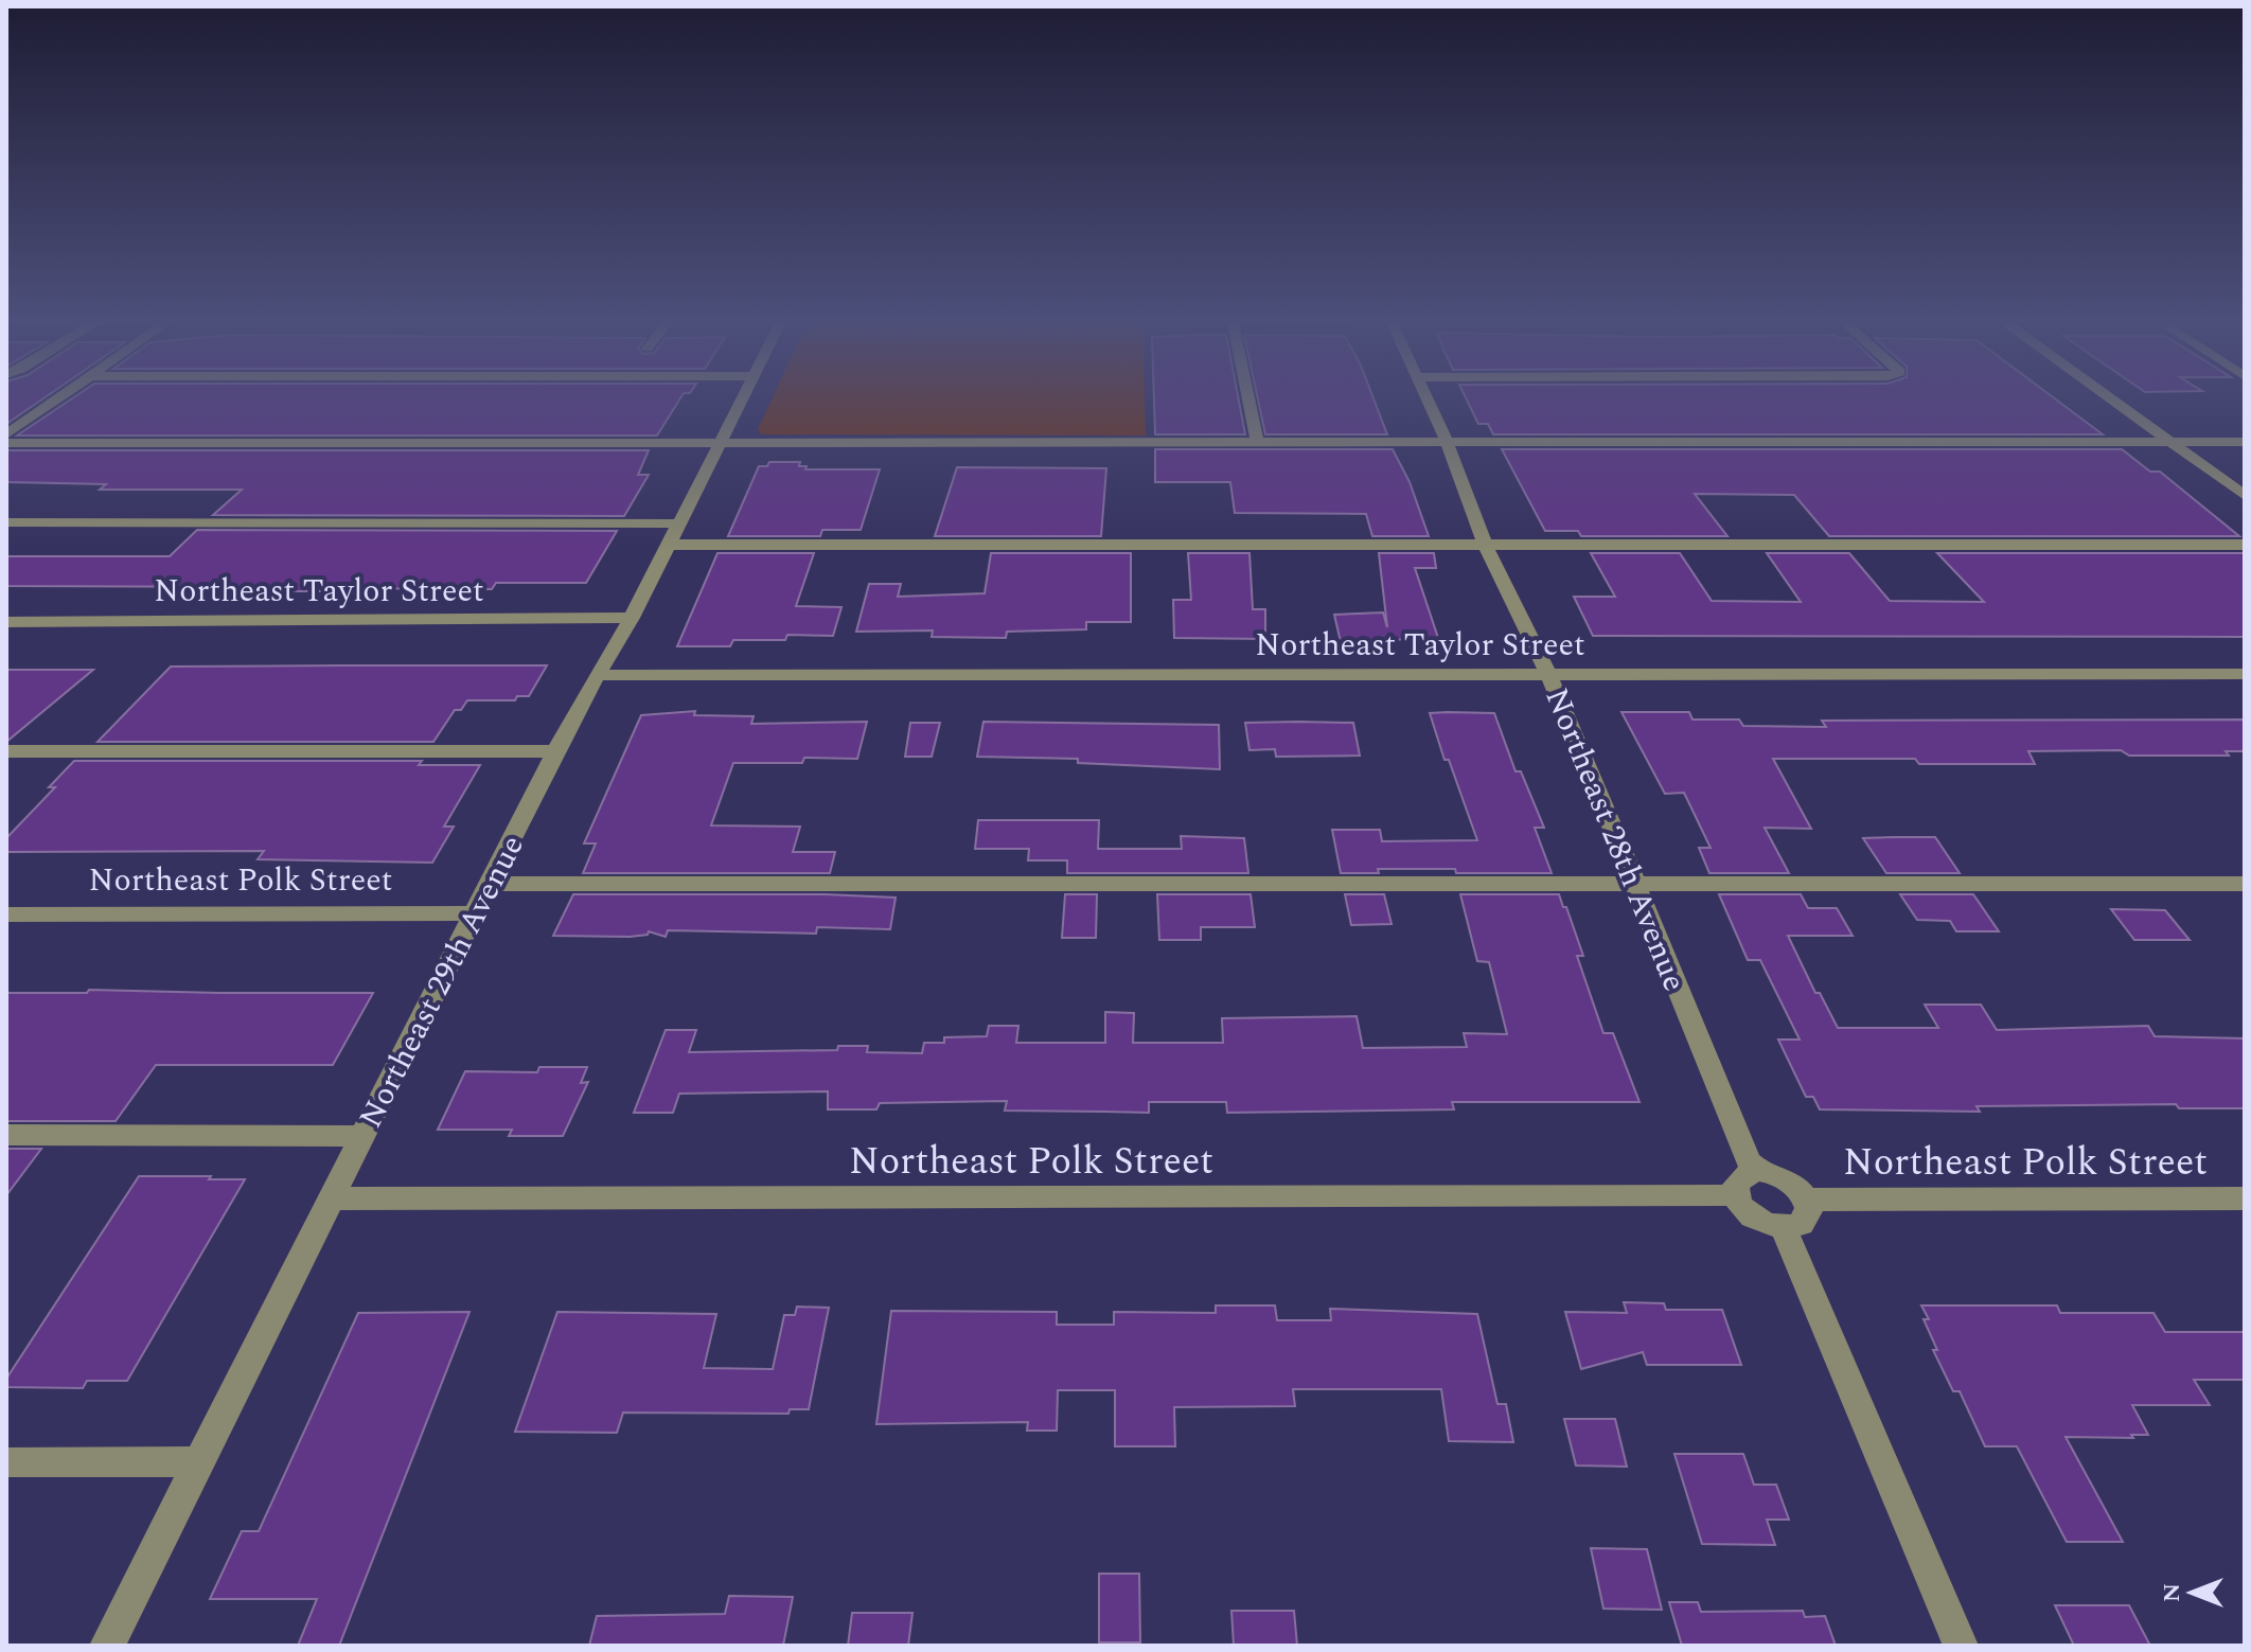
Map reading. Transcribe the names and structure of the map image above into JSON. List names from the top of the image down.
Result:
{
  "streets": {
    "street": [
      "Northeast Taylor Street",
      "Northeast 28th Avenue",
      "Northeast Polk Street",
      "Northeast 29th Avenue"
    ]
  },
  "crossings": [
    ["Northeast Taylor Street", "Northeast 28th Avenue"],
    ["Northeast Taylor Street", "Northeast 29th Avenue"],
    ["Northeast 28th Avenue", "Northeast Polk Street"],
    ["Northeast Polk Street", "Northeast 29th Avenue"]
  ],
  "north": "left"
}
